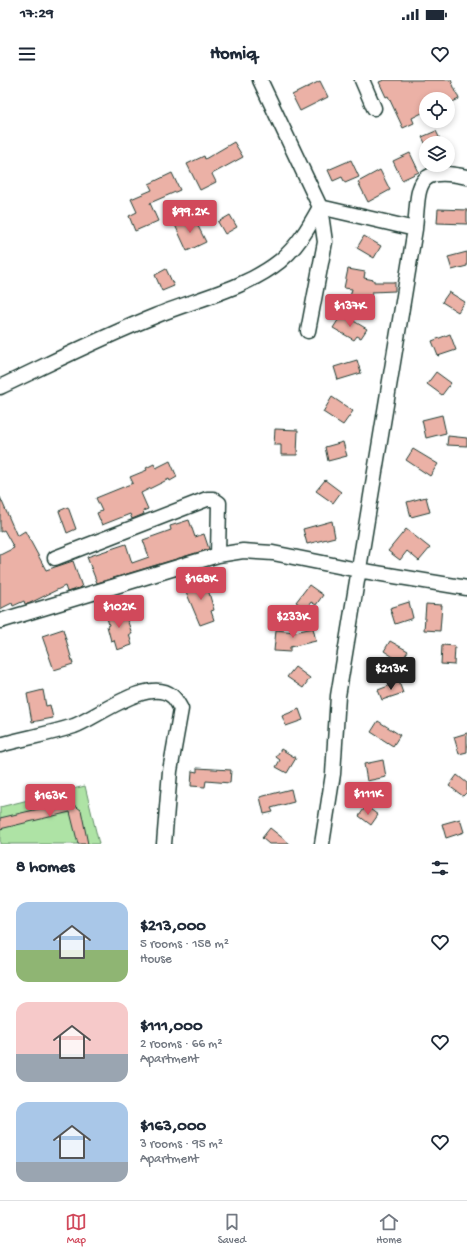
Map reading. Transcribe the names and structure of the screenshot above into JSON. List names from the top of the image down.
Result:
{
  "page": {
    "status": "17:29",
    "header": "Homiq",
    "price": [
      "$99.2K",
      "$137K",
      "$168K",
      "$102K",
      "$233K",
      "$213K",
      "$111K",
      "$163K"
    ],
    "heading": "8 homes",
    "list": [
      {
        "name": "$213,000",
        "note": "5 rooms · 158 m² · House"
      },
      {
        "name": "$111,000",
        "note": "2 rooms · 66 m² · Apartment"
      },
      {
        "name": "$163,000",
        "note": "3 rooms · 95 m² · Apartment"
      }
    ],
    "tabs": ["Map", "Saved", "Home"]
  }
}
